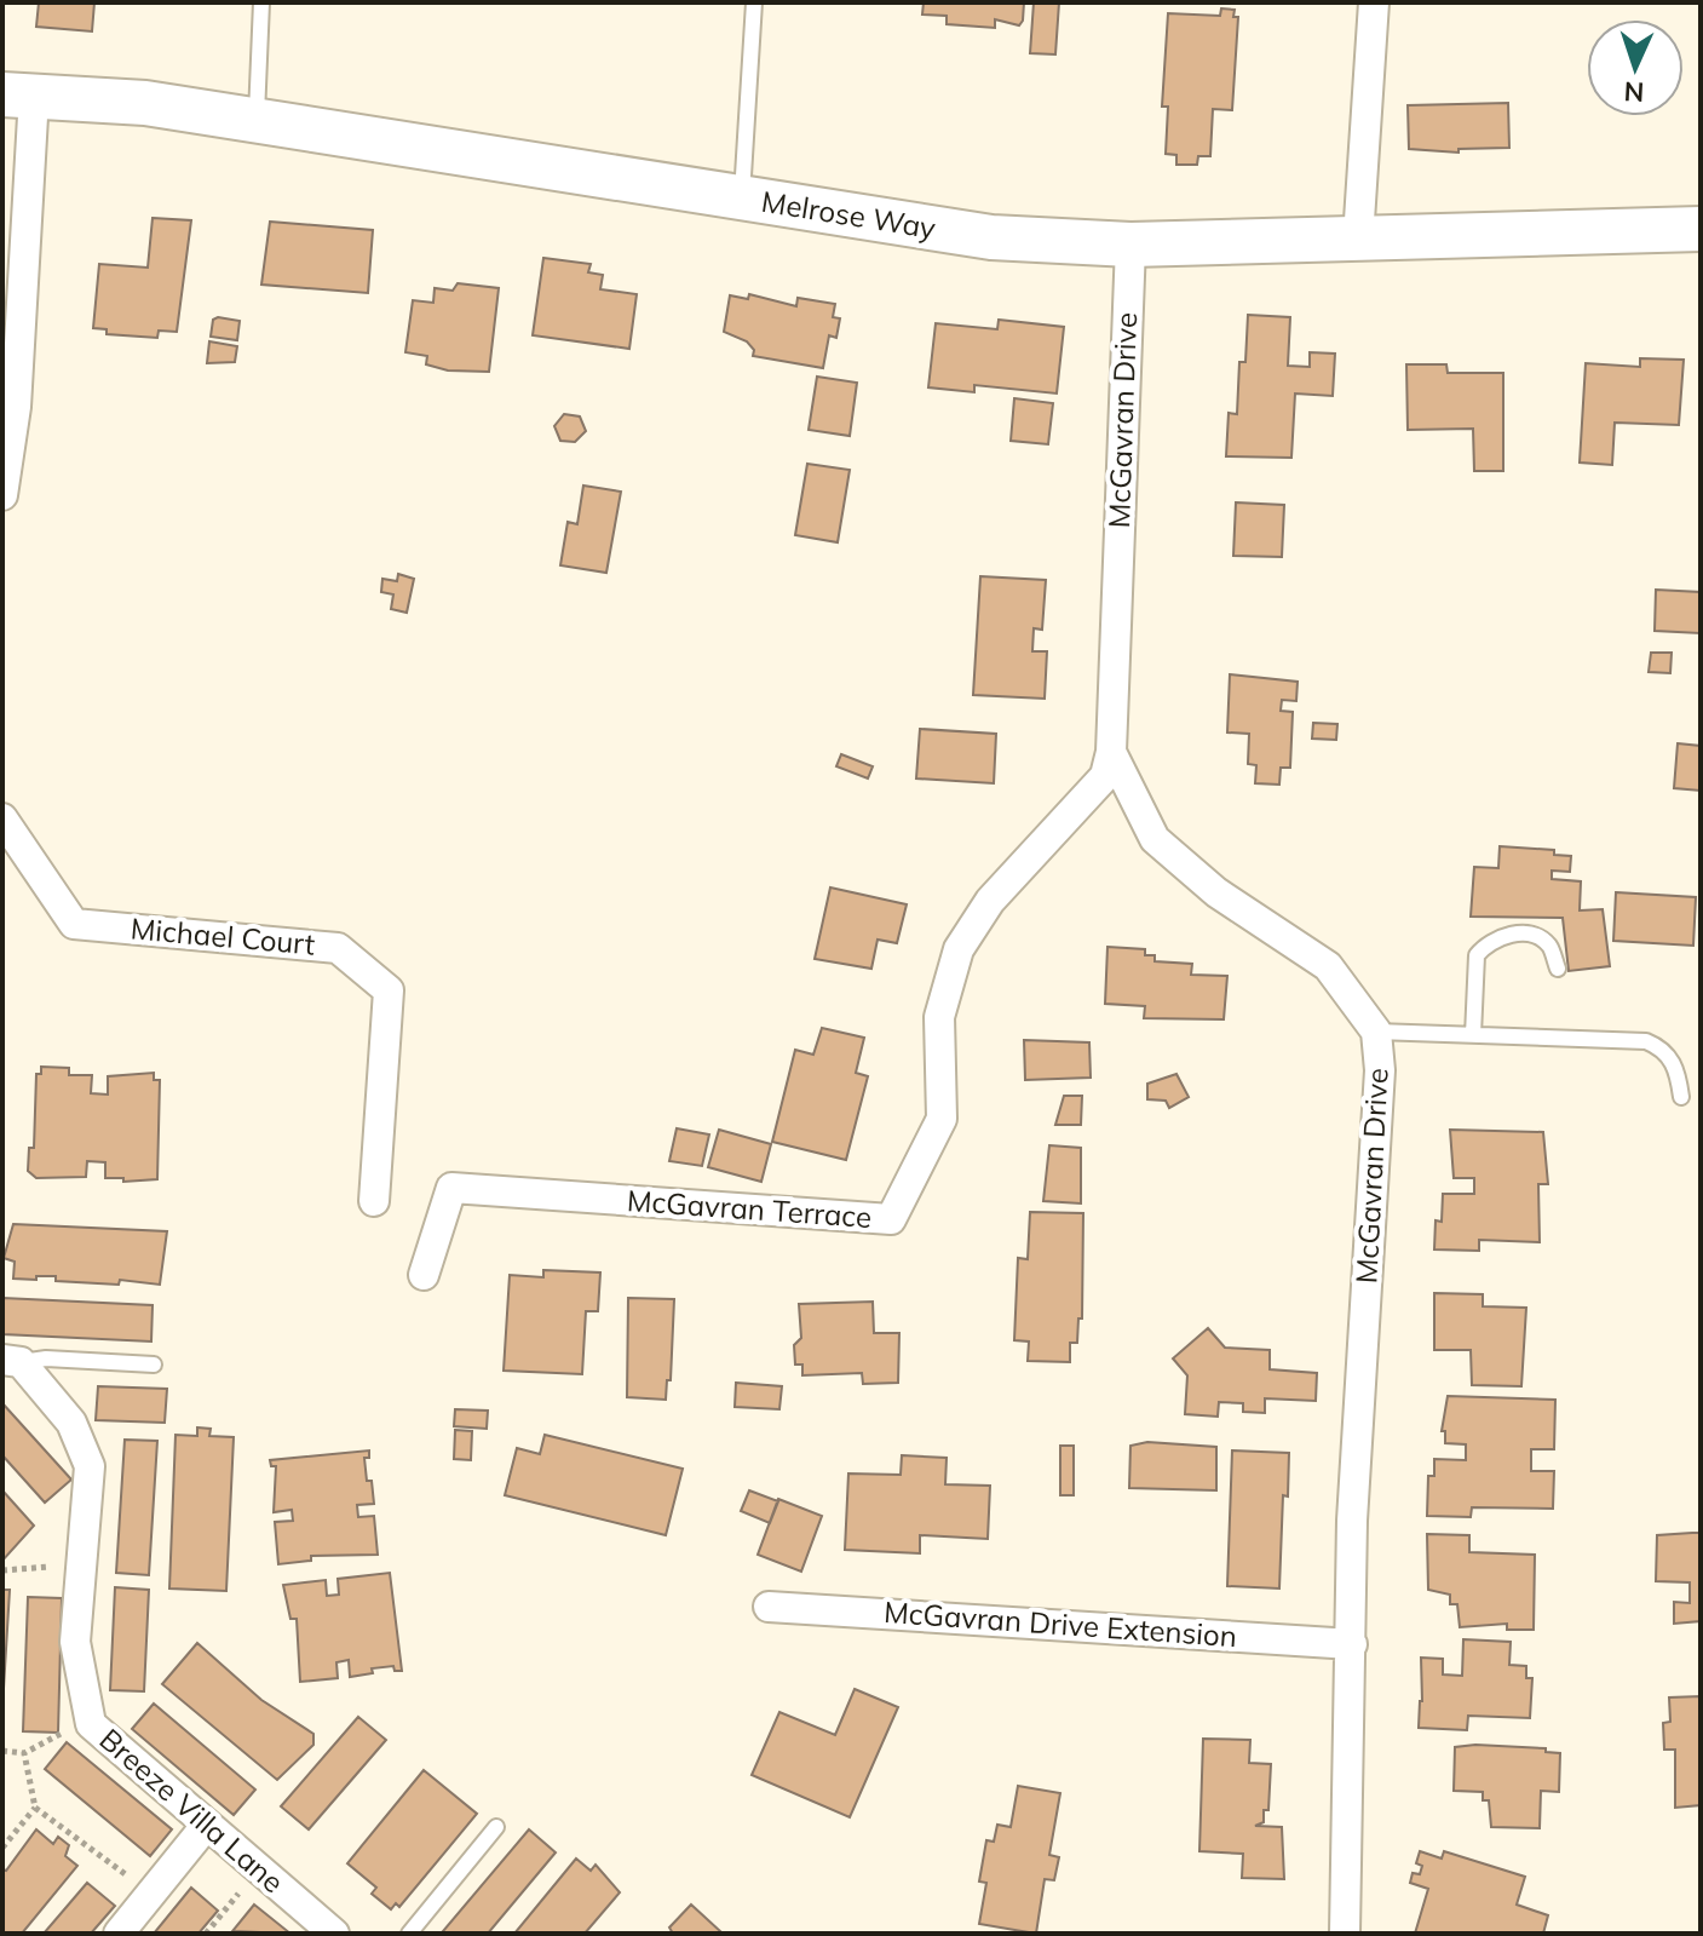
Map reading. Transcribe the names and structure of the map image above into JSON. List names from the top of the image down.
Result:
{
  "streets": {
    "street": [
      "Melrose Way",
      "McGavran Drive",
      "Michael Court",
      "McGavran Terrace",
      "McGavran Drive Extension",
      "Breeze Villa Lane"
    ]
  },
  "crossings": [
    ["Melrose Way", "McGavran Drive"],
    ["McGavran Drive", "McGavran Terrace"],
    ["McGavran Drive", "McGavran Drive Extension"]
  ],
  "north": "bottom"
}
